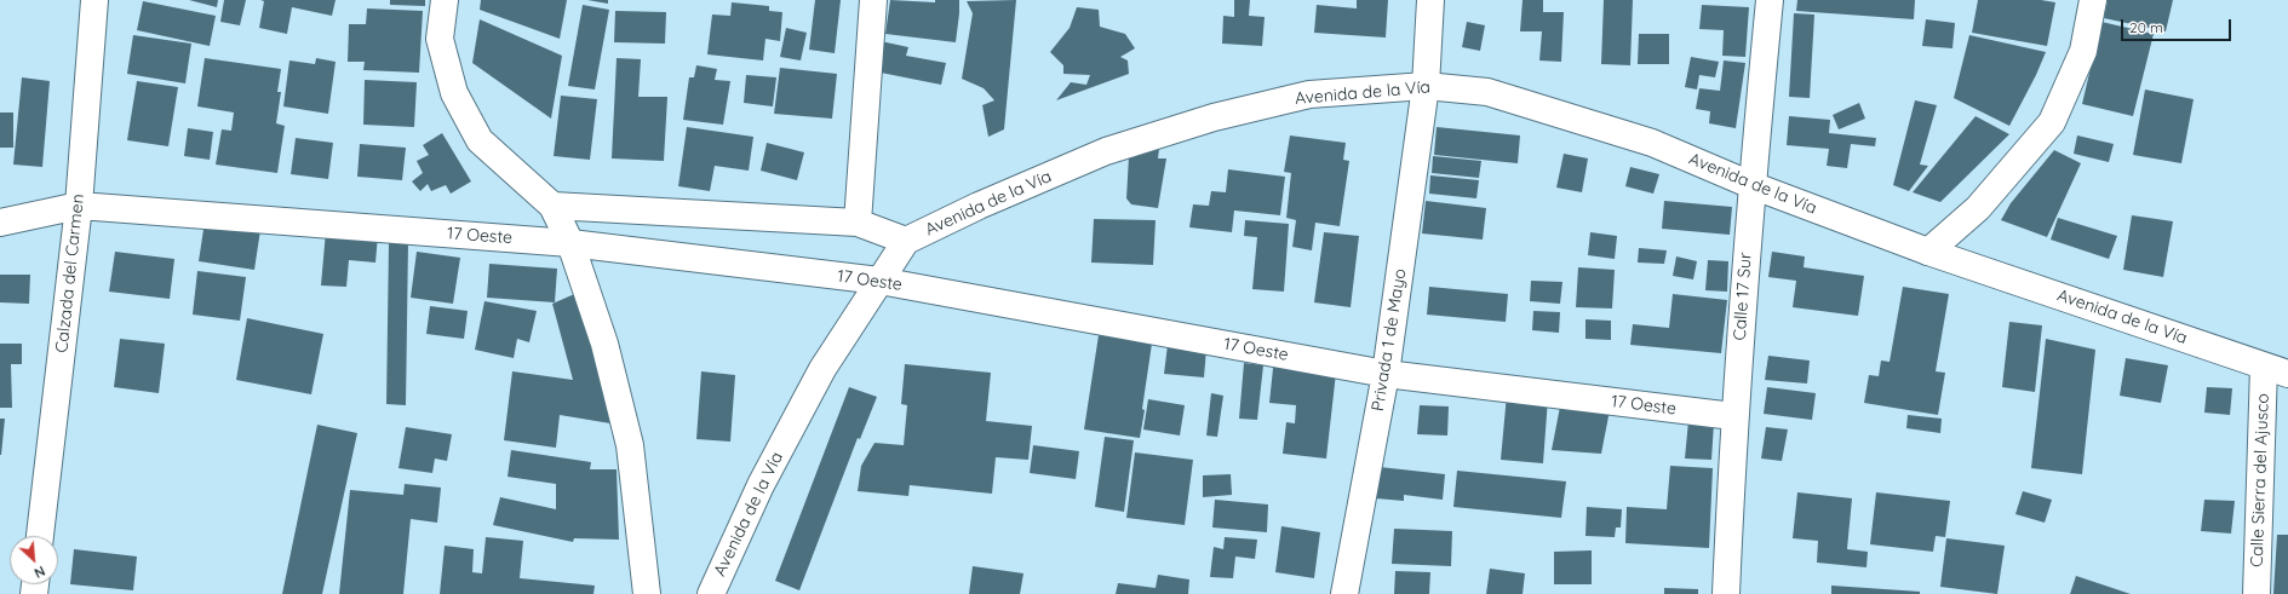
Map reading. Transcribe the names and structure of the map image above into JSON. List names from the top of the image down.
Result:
{
  "streets": {
    "street": [
      "Avenida de la Vía",
      "17 Oeste",
      "Calzada del Carmen",
      "Calle 17 Sur",
      "Privada 1 de Mayo",
      "Calle Sierra del Ajusco"
    ]
  },
  "crossings": [
    ["Avenida de la Vía", "17 Oeste"],
    ["Avenida de la Vía", "Calle 17 Sur"],
    ["Avenida de la Vía", "Privada 1 de Mayo"],
    ["Avenida de la Vía", "Calle Sierra del Ajusco"],
    ["17 Oeste", "Calzada del Carmen"],
    ["17 Oeste", "Calle 17 Sur"],
    ["17 Oeste", "Privada 1 de Mayo"]
  ],
  "scale_bar": "20 m",
  "north": "bottom right"
}
